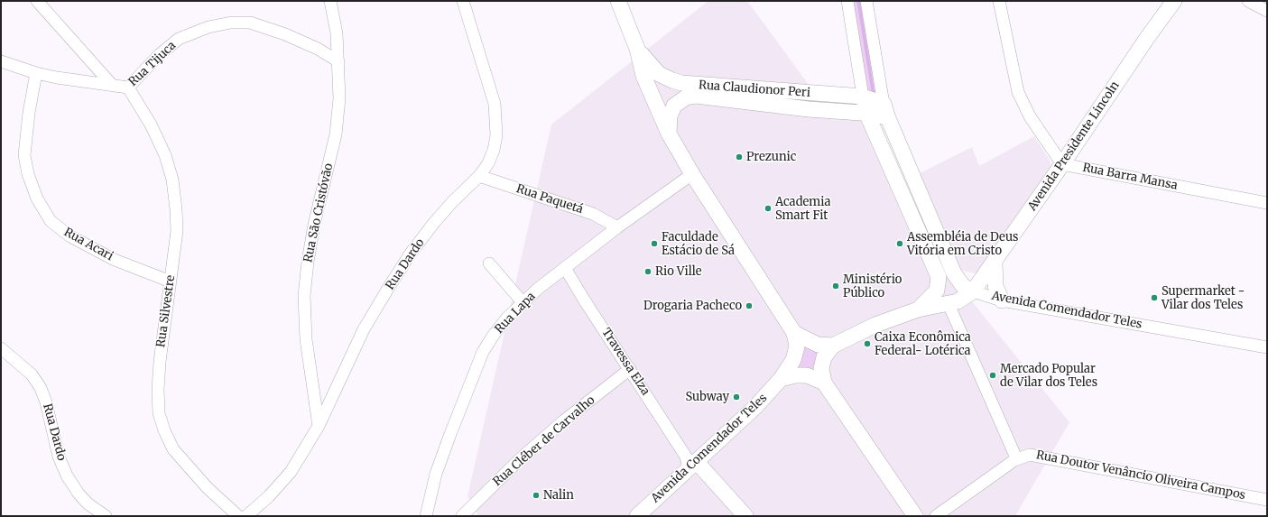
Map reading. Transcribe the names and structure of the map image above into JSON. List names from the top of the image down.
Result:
{
  "streets": {
    "main road": ["Rua Claudionor Peri", "Avenida Presidente Lincoln", "Avenida Comendador Teles"],
    "street": [
      "Rua Tijuca",
      "Rua Barra Mansa",
      "Rua Paquetá",
      "Rua São Cristóvão",
      "Rua Acari",
      "Rua Dardo",
      "Rua Silvestre",
      "Rua Lapa",
      "Travessa Elza",
      "Rua Cléber de Carvalho",
      "Rua Doutor Venâncio Oliveira Campos"
    ]
  },
  "crossings": [
    ["Rua Tijuca", "Rua São Cristóvão"],
    ["Rua Tijuca", "Rua Acari"],
    ["Rua Tijuca", "Rua Silvestre"],
    ["Avenida Presidente Lincoln", "Rua Barra Mansa"],
    ["Avenida Presidente Lincoln", "Avenida Comendador Teles"],
    ["Rua Paquetá", "Rua Dardo"],
    ["Rua Paquetá", "Rua Lapa"],
    ["Rua São Cristóvão", "Rua Dardo"],
    ["Rua Acari", "Rua Silvestre"],
    ["Avenida Comendador Teles", "Travessa Elza"],
    ["Rua Lapa", "Travessa Elza"],
    ["Travessa Elza", "Rua Cléber de Carvalho"]
  ],
  "places": [
    "Prezunic",
    "Academia Smart Fit",
    "Faculdade Estácio de Sá",
    "Assembléia de Deus Vitória em Cristo",
    "Rio Ville",
    "Ministério Público",
    "Supermarket - Vilar dos Teles",
    "Drogaria Pacheco",
    "Caixa Econômica Federal- Lotérica",
    "Mercado Popular de Vilar dos Teles",
    "Subway",
    "Nalin"
  ]
}
